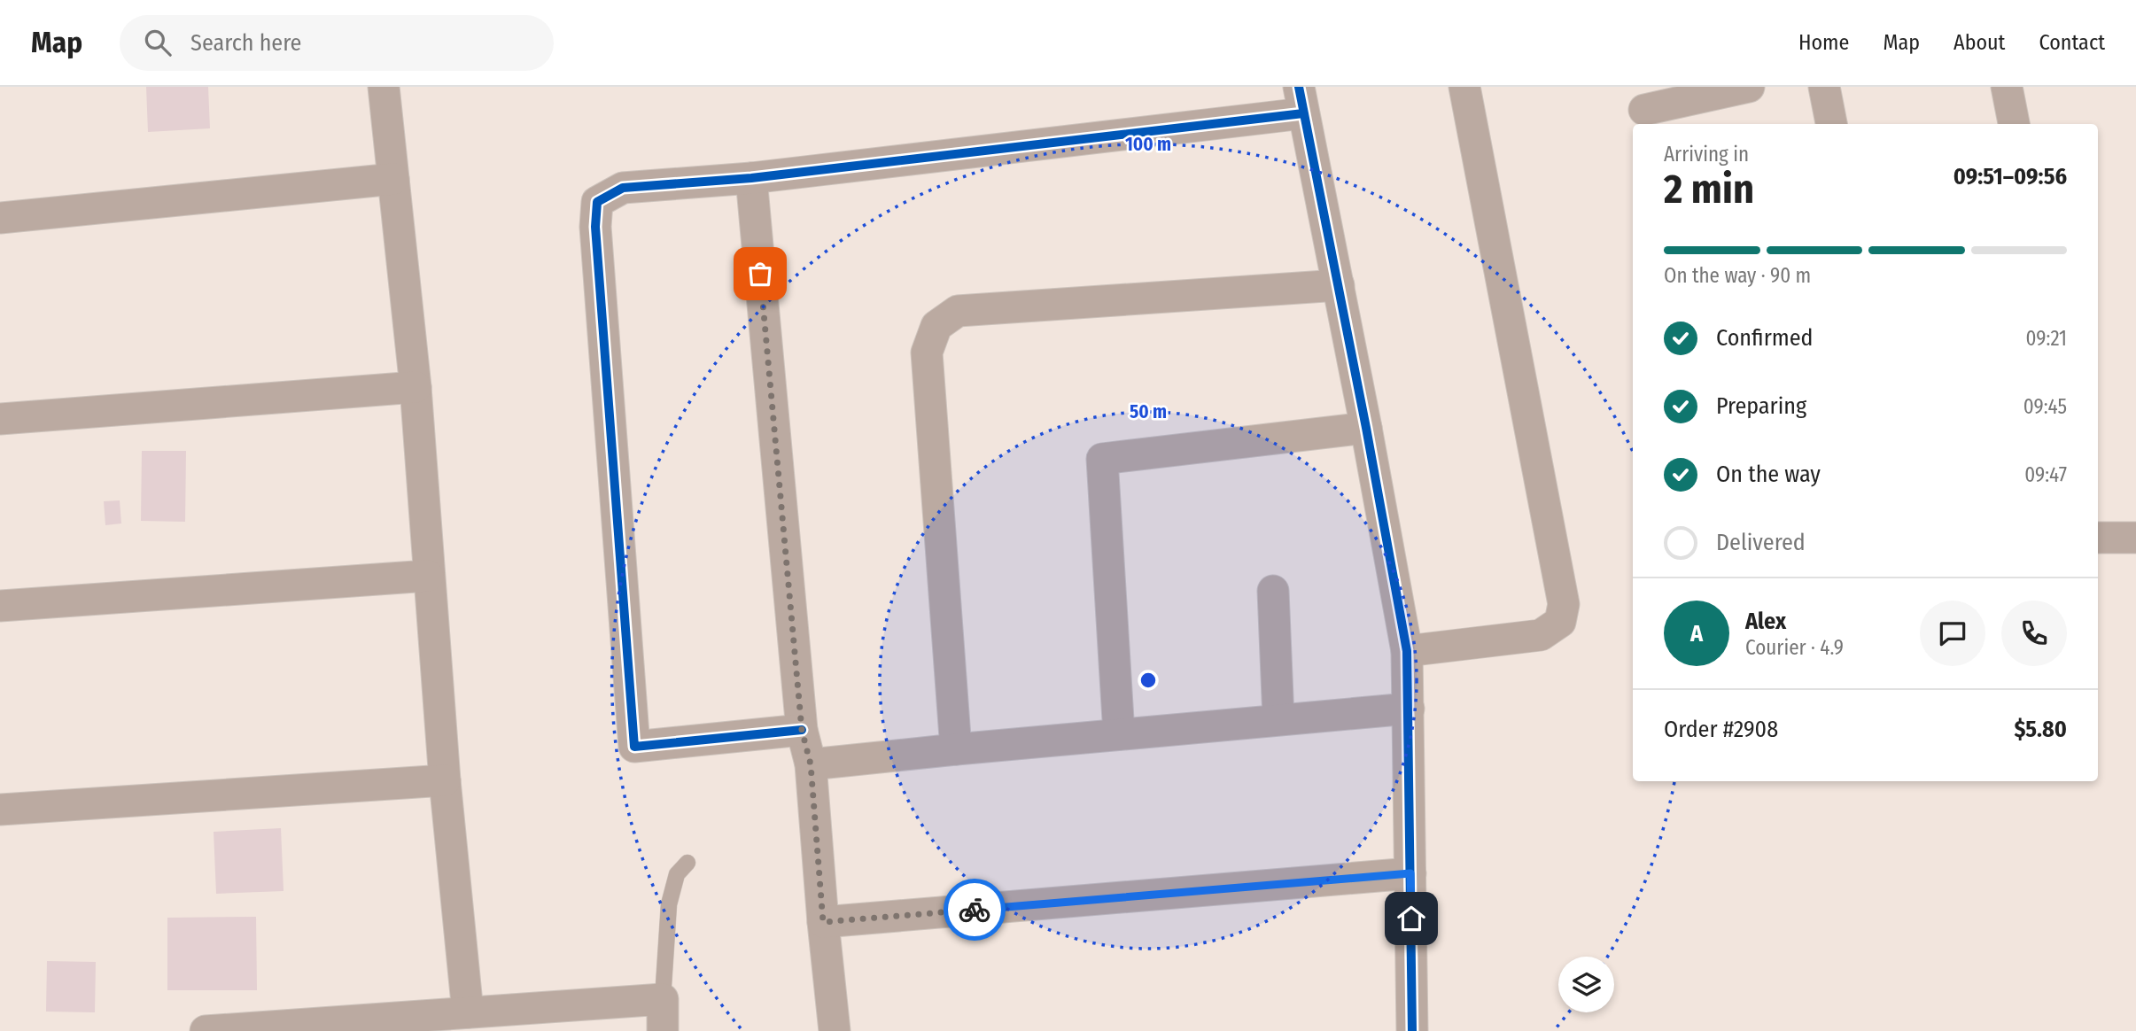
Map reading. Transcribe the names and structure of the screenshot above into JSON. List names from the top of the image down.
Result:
{
  "page": {
    "header": "Map",
    "search": "Search here",
    "nav": [
      "Home",
      "Map",
      "About",
      "Contact"
    ],
    "heading": ["2 min", "Arriving in", "09:51–09:56"],
    "panel": [
      "Alex",
      "Courier · 4.9",
      "Order #2908",
      "$5.80"
    ],
    "bar": "On the way · 90 m",
    "list": [
      ["Confirmed", "09:21"],
      ["Preparing", "09:45"],
      ["On the way", "09:47"],
      "Delivered"
    ],
    "round": "A"
  },
  "rings": ["100 m", "50 m"]
}
